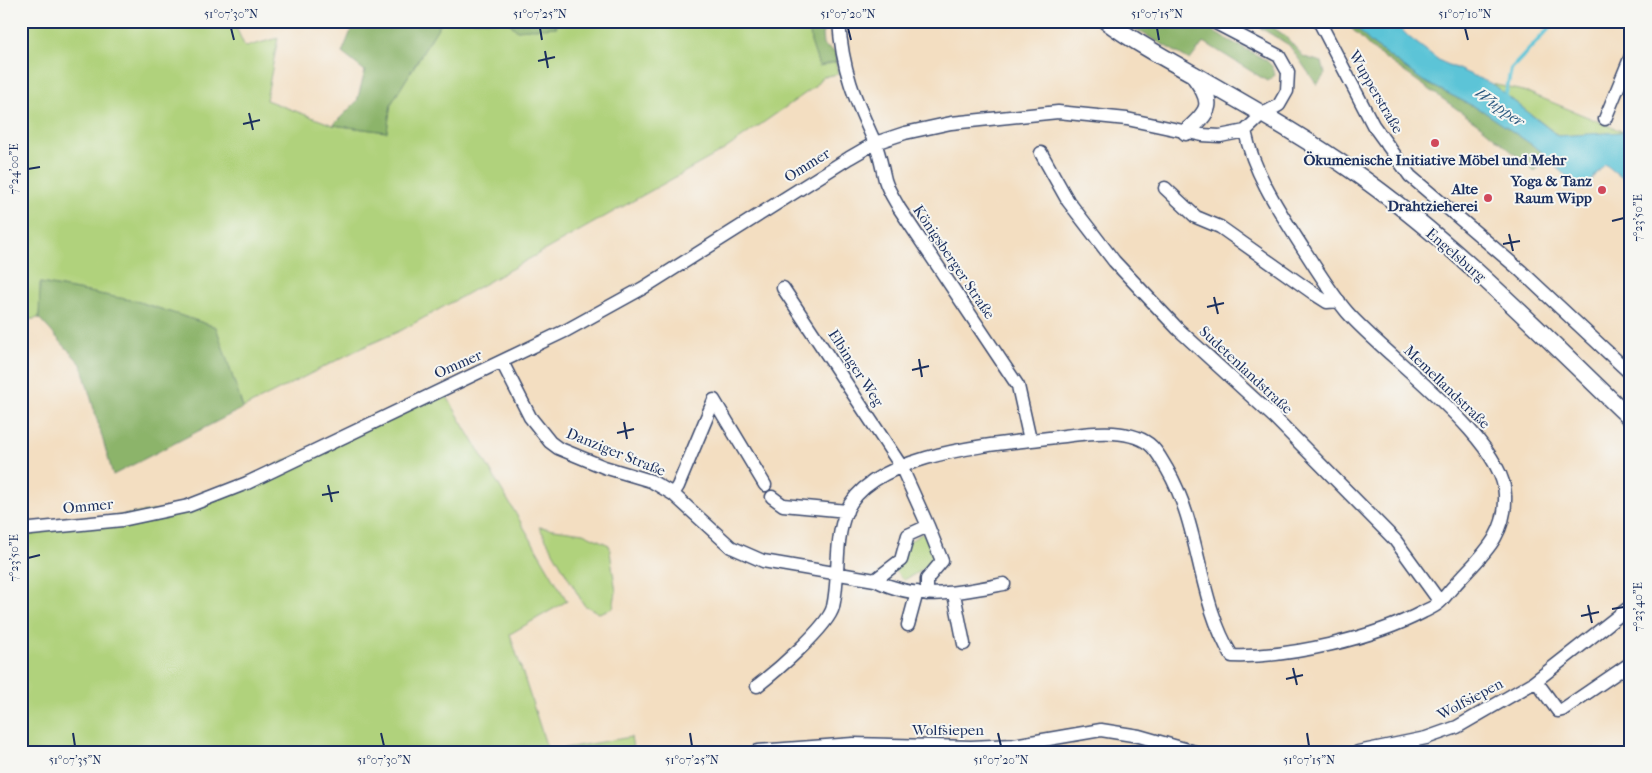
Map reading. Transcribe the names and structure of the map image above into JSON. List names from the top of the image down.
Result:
{
  "streets": {
    "main road": ["Engelsburg"],
    "street": [
      "Wupperstraße",
      "Ommer",
      "Königsberger Straße",
      "Elbinger Weg",
      "Sudetenlandstraße",
      "Memellandstraße",
      "Danziger Straße",
      "Wolfsiepen"
    ]
  },
  "crossings": [
    ["Ommer", "Königsberger Straße"],
    ["Ommer", "Danziger Straße"],
    ["Königsberger Straße", "Memellandstraße"],
    ["Elbinger Weg", "Danziger Straße"],
    ["Sudetenlandstraße", "Memellandstraße"]
  ],
  "water": ["Wupper"],
  "places": ["Ökumenische Initiative Möbel und Mehr", "Yoga & Tanz Raum Wipp", "Alte Drahtzieherei"],
  "coordinates": [
    "51°07'30\"N",
    "51°07'25\"N",
    "51°07'20\"N",
    "51°07'15\"N",
    "51°07'10\"N",
    "7°24'00\"E",
    "7°23'50\"E",
    "7°23'40\"E",
    "51°07'35\"N"
  ]
}
